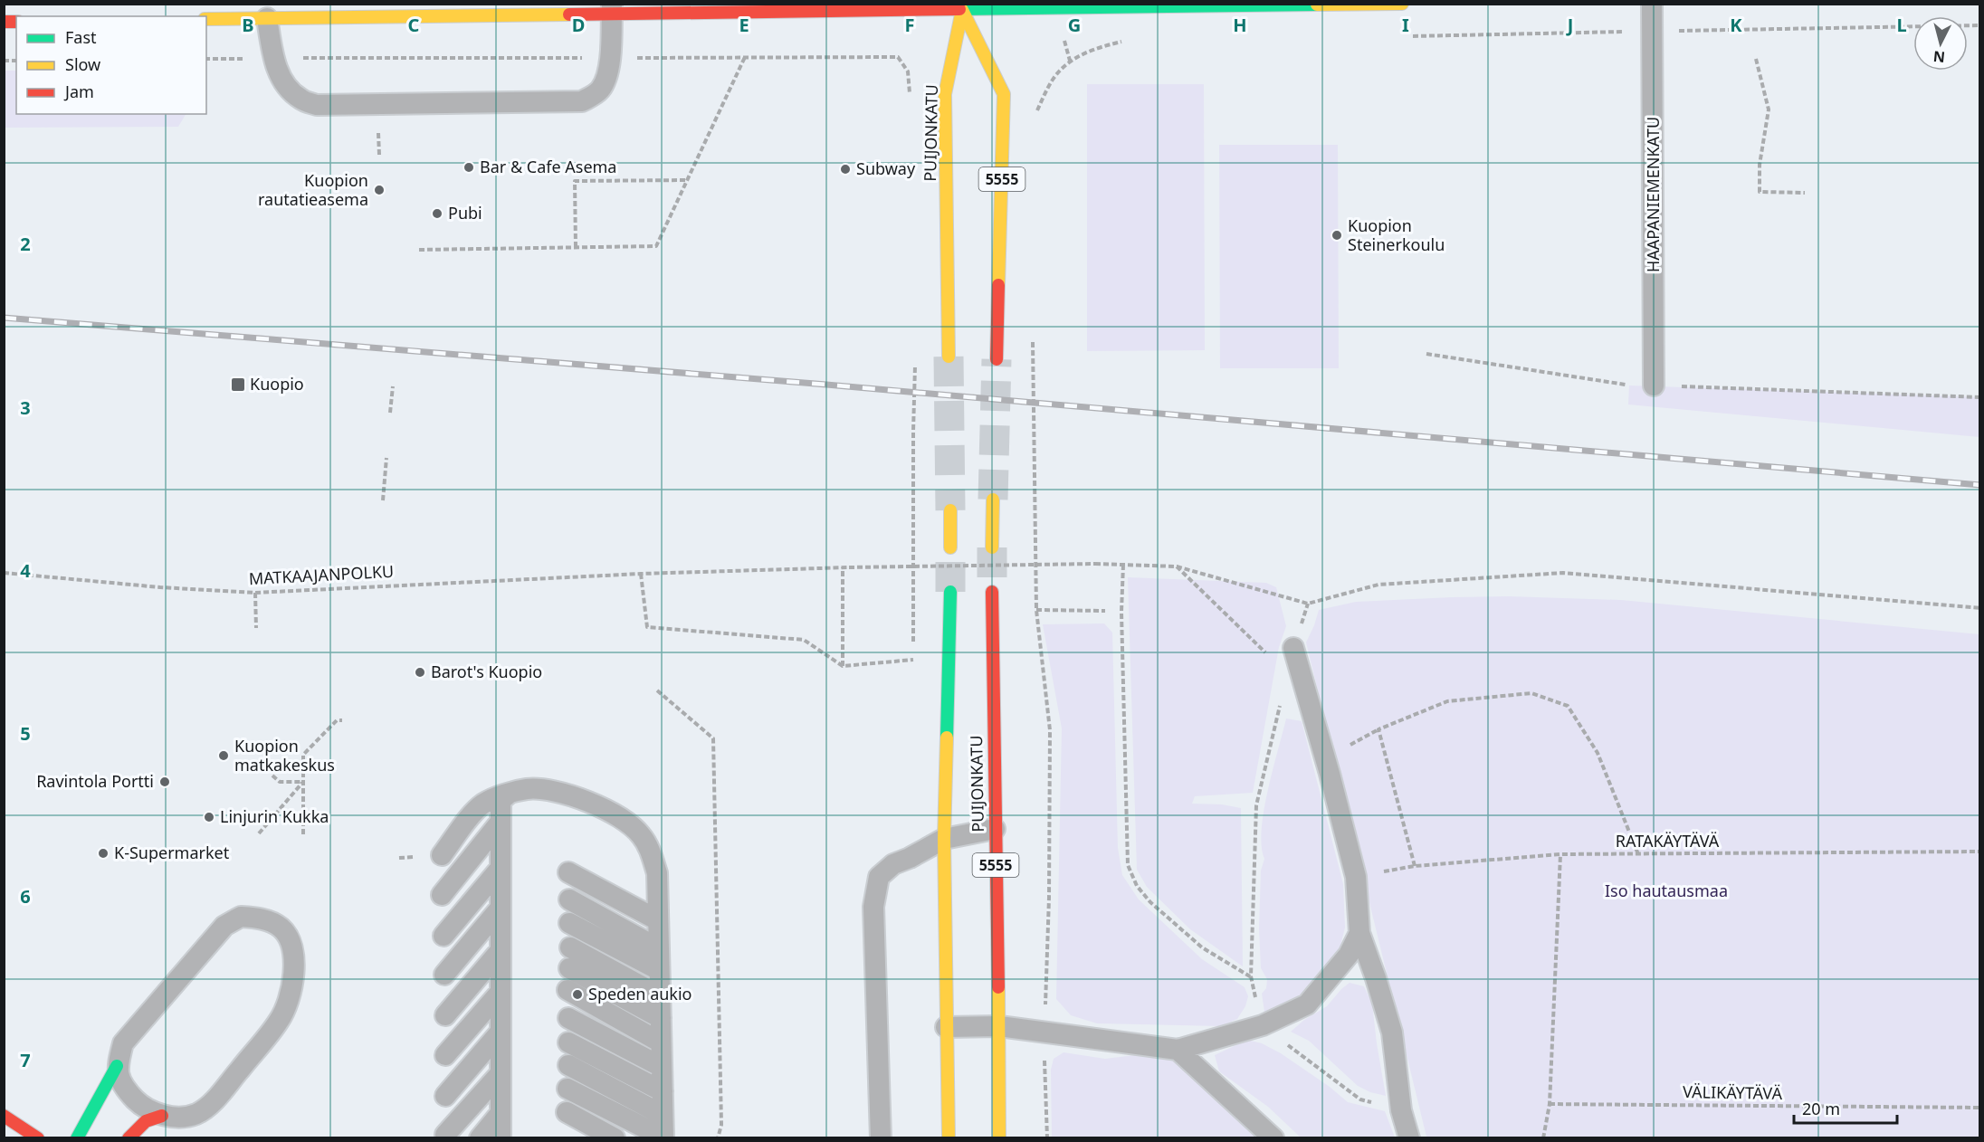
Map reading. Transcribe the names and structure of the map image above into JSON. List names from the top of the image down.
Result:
{
  "streets": {
    "main road": ["PUIJONKATU", "5555"],
    "lane": ["HAAPANIEMENKATU"],
    "path": ["MATKAAJANPOLKU", "RATAKÄYTÄVÄ", "VÄLIKÄYTÄVÄ"]
  },
  "crossings": [
    ["PUIJONKATU", "5555"]
  ],
  "parks": ["Iso hautausmaa"],
  "places": {
    "other": [
      "Bar & Cafe Asema",
      "Subway",
      "Kuopion rautatieasema",
      "Pubi",
      "Kuopion Steinerkoulu",
      "Barot's Kuopio",
      "Kuopion matkakeskus",
      "Ravintola Portti",
      "Linjurin Kukka",
      "K-Supermarket",
      "Speden aukio"
    ],
    "transit": ["Kuopio"]
  },
  "legend": ["Fast", "Slow", "Jam"],
  "scale_bar": "20 m",
  "north": "bottom",
  "grid": {
    "columns": [
      "B",
      "C",
      "D",
      "E",
      "F",
      "G",
      "H",
      "I",
      "J",
      "K",
      "L"
    ],
    "rows": [
      "2",
      "3",
      "4",
      "5",
      "6",
      "7"
    ]
  }
}
